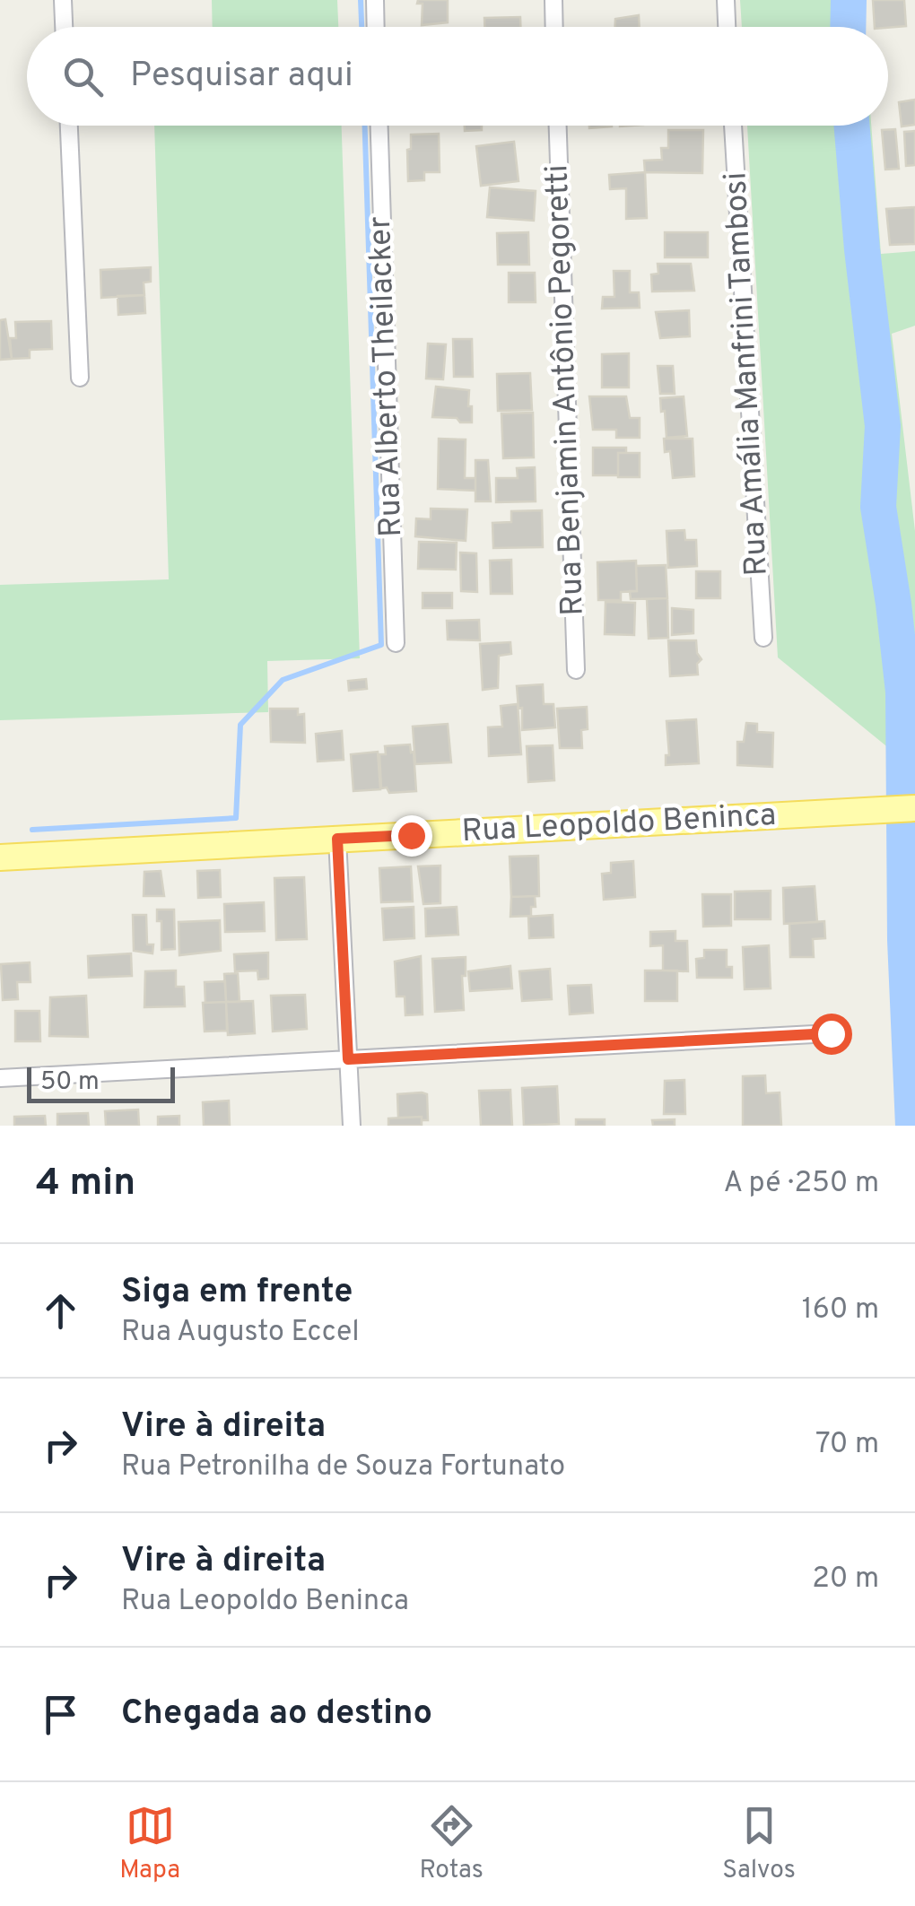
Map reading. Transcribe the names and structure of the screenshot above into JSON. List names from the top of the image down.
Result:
{
  "streets": {
    "main road": ["Rua Leopoldo Beninca"],
    "street": ["Rua Amália Manfrini Tambosi", "Rua Alberto Theilacker", "Rua Benjamin Antônio Pegoretti"]
  },
  "scale_bar": "50 m",
  "page": {
    "search": "Pesquisar aqui",
    "scale": "50 m",
    "heading": ["4 min", "A pé · 250 m"],
    "list": [
      ["Siga em frente", "Rua Augusto Eccel", "160 m"],
      ["Vire à direita", "Rua Petronilha de Souza Fortunato", "70 m"],
      ["Vire à direita", "Rua Leopoldo Beninca", "20 m"],
      "Chegada ao destino"
    ],
    "nav": ["Mapa", "Rotas", "Salvos"]
  }
}
